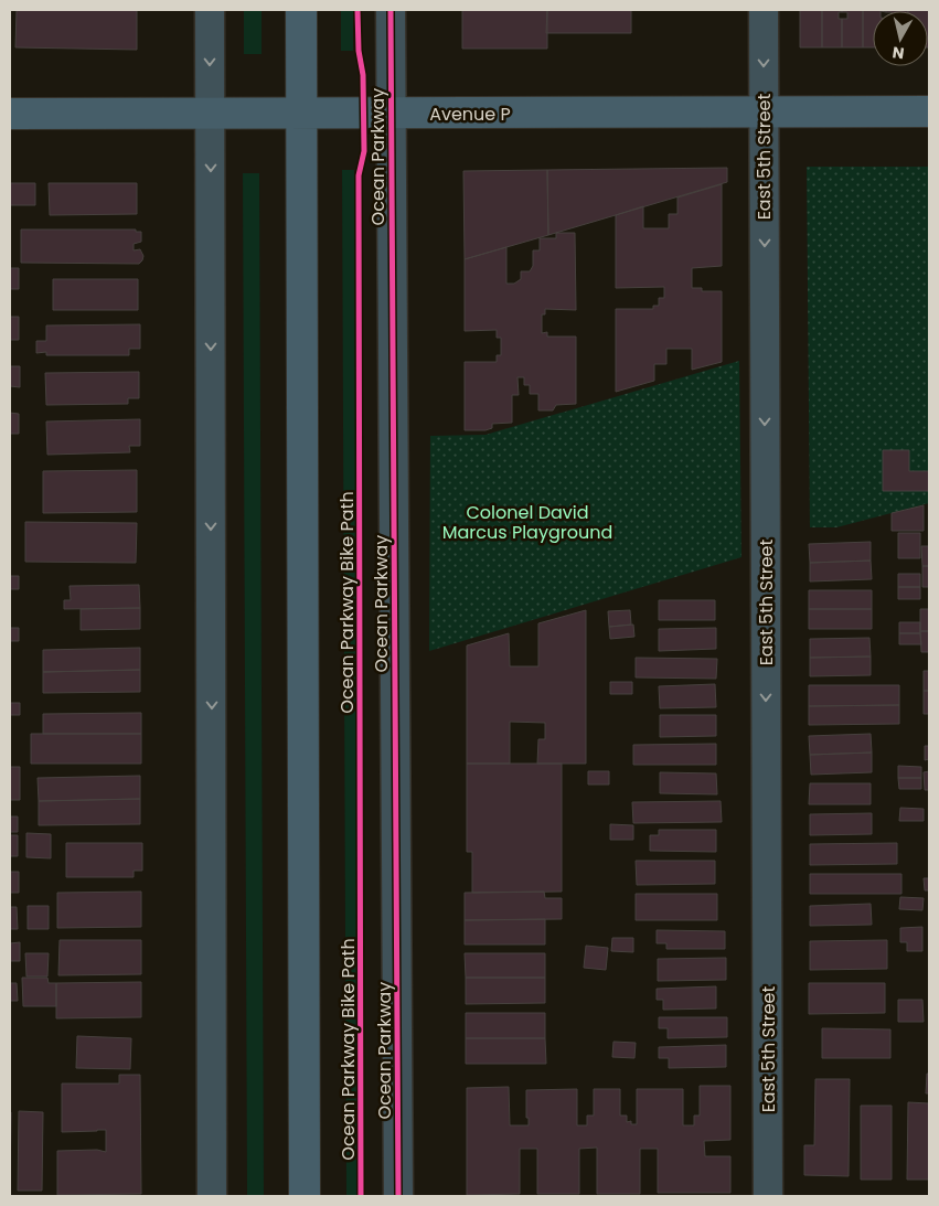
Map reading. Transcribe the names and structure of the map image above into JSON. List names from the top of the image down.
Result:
{
  "streets": {
    "main road": ["Avenue P"],
    "street": ["Ocean Parkway", "East 5th Street"],
    "cycle path": ["Ocean Parkway Bike Path"]
  },
  "crossings": [
    ["Avenue P", "Ocean Parkway"],
    ["Avenue P", "East 5th Street"]
  ],
  "one_way": ["East 5th Street"],
  "parks": ["Colonel David Marcus Playground"],
  "north": "bottom"
}
